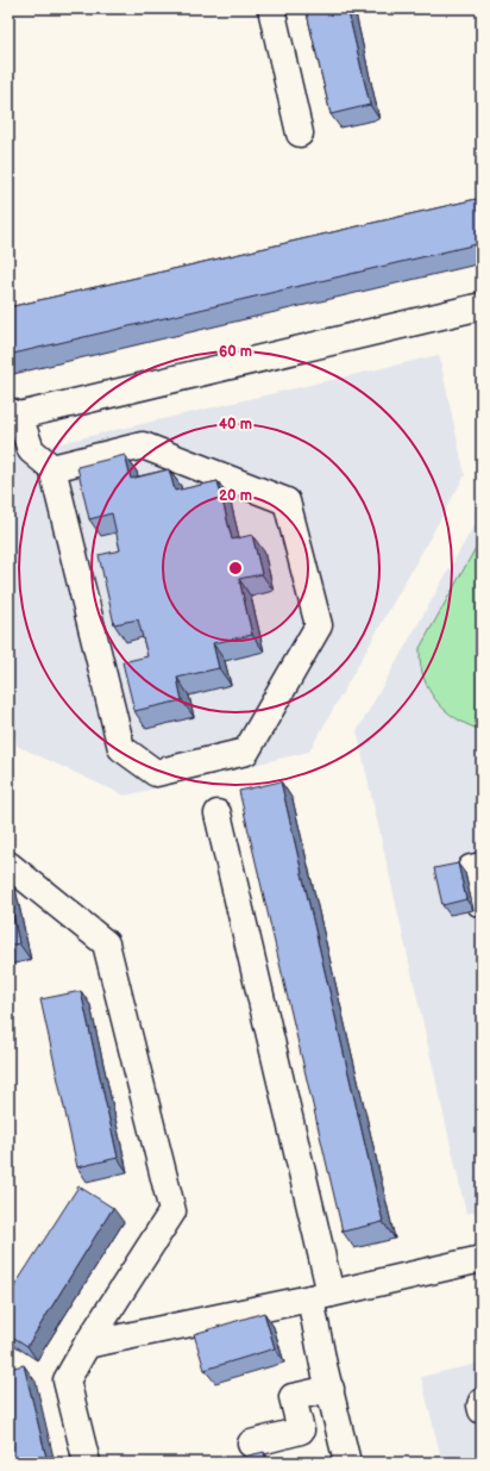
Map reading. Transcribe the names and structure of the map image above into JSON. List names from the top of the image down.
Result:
{
  "rings": ["60 m", "40 m", "20 m"]
}
